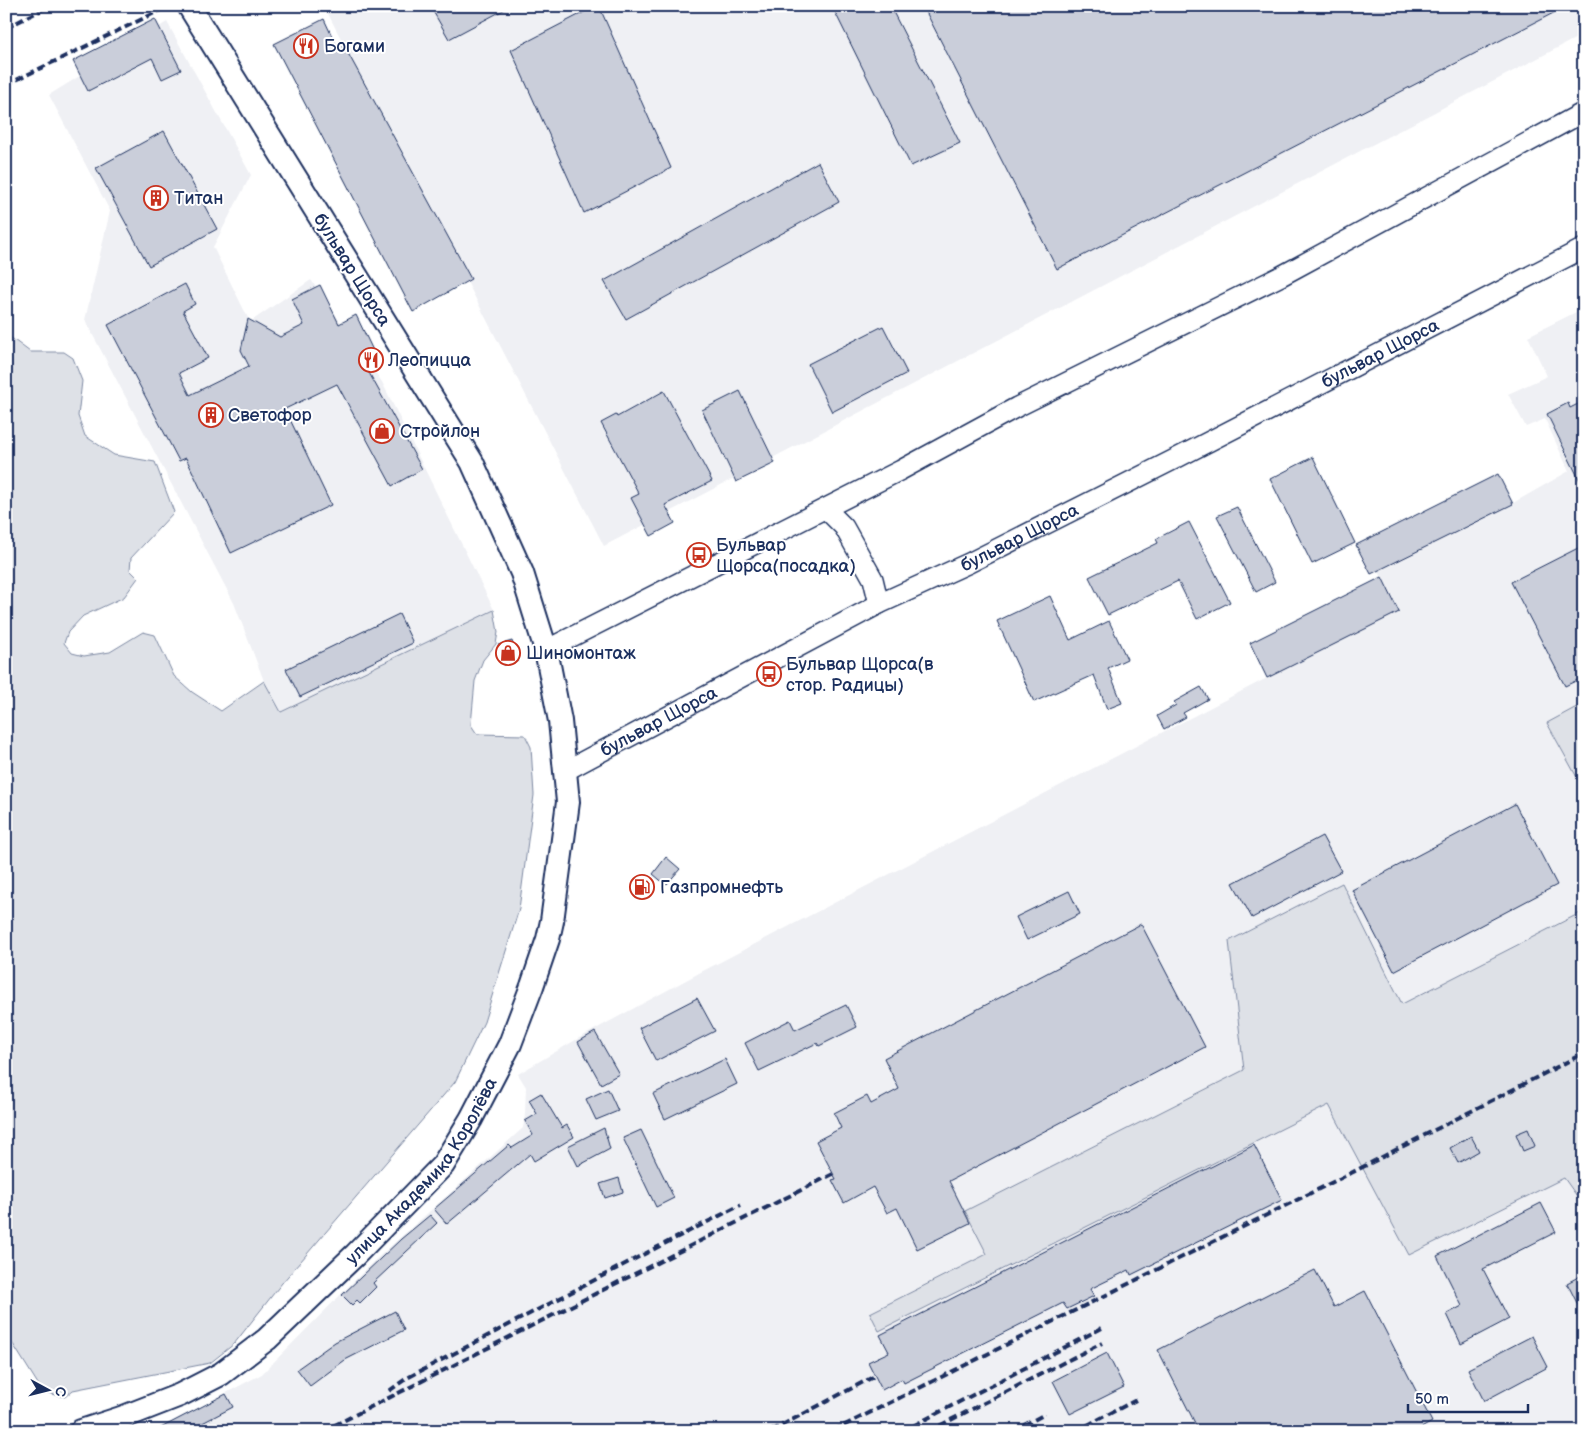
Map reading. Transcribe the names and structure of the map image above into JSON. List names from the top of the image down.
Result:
{
  "streets": {
    "main road": ["бульвар Щорса", "улица Академика Королёва"]
  },
  "crossings": [
    ["бульвар Щорса", "улица Академика Королёва"]
  ],
  "places": {
    "restaurant": ["Богами", "Леопицца"],
    "building": ["Титан", "Светофор"],
    "shop": ["Стройлон", "Шиномонтаж"],
    "bus stop": ["Бульвар Щорса(посадка)", "Бульвар Щорса(в стор. Радицы)"],
    "fuel station": ["Газпромнефть"]
  },
  "scale_bar": "50 m",
  "north": "right"
}
